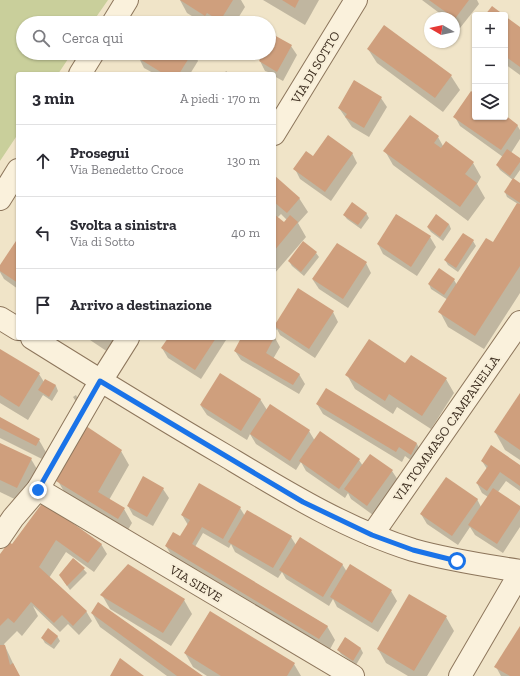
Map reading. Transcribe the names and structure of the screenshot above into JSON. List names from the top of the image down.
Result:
{
  "streets": {
    "street": ["VIA DI SOTTO", "VIA TOMMASO CAMPANELLA", "VIA SIEVE"]
  },
  "north": "left",
  "page": {
    "map_buttons": ["+", "−"],
    "search": "Cerca qui",
    "heading": ["3 min", "A piedi · 170 m"],
    "list": [
      ["Prosegui", "Via Benedetto Croce", "130 m"],
      ["Svolta a sinistra", "Via di Sotto", "40 m"],
      "Arrivo a destinazione"
    ]
  }
}
